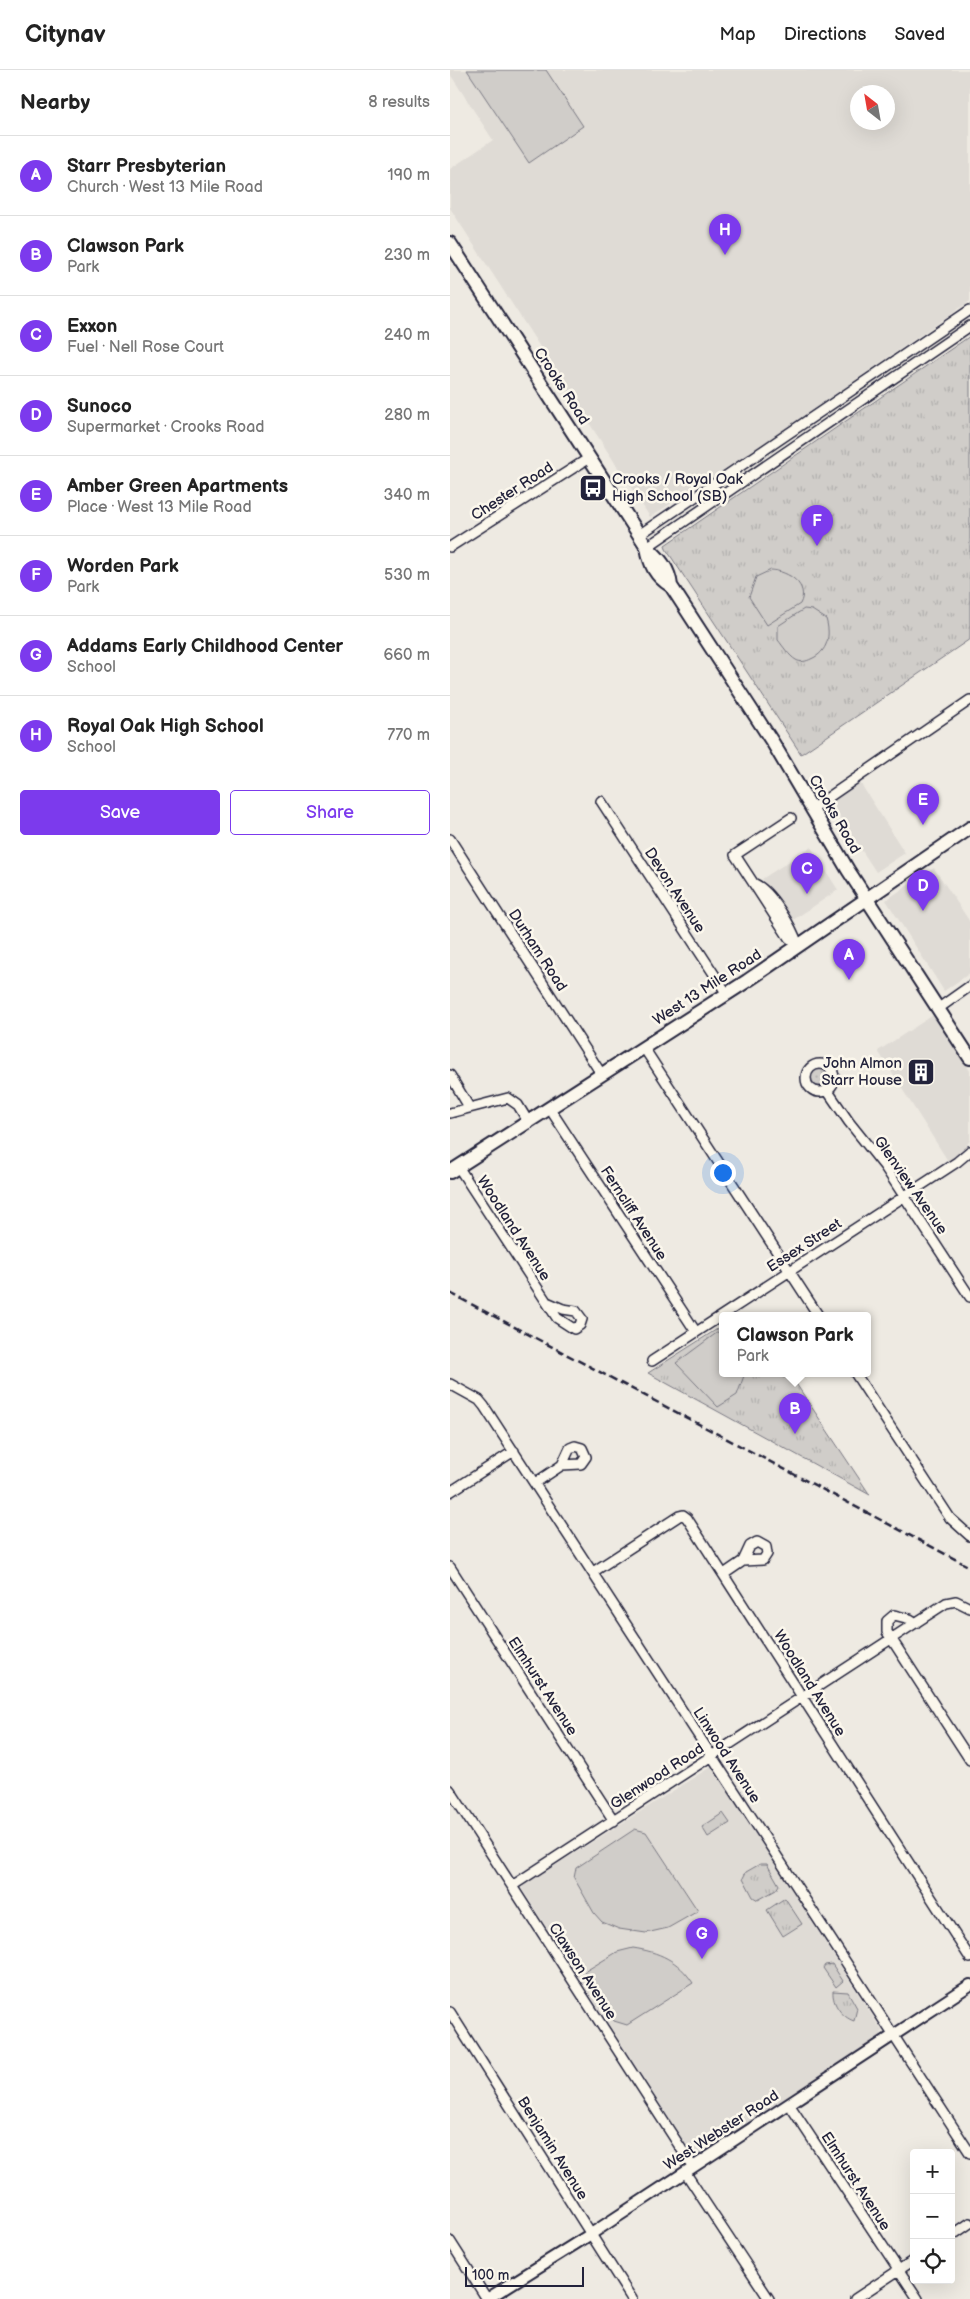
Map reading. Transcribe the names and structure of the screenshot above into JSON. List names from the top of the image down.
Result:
{
  "streets": {
    "main road": ["Crooks Road", "West 13 Mile Road"],
    "street": [
      "Chester Road",
      "Devon Avenue",
      "Durham Road",
      "Glenview Avenue",
      "Ferncliff Avenue",
      "Woodland Avenue",
      "Essex Street",
      "Elmhurst Avenue",
      "Linwood Avenue",
      "Glenwood Road",
      "Clawson Avenue",
      "West Webster Road",
      "Benjamin Avenue"
    ]
  },
  "crossings": [
    ["Crooks Road", "Chester Road"],
    ["Crooks Road", "West 13 Mile Road"],
    ["Devon Avenue", "West 13 Mile Road"],
    ["Durham Road", "West 13 Mile Road"],
    ["West 13 Mile Road", "Ferncliff Avenue"],
    ["West 13 Mile Road", "Woodland Avenue"],
    ["Glenview Avenue", "Essex Street"],
    ["Ferncliff Avenue", "Essex Street"],
    ["Woodland Avenue", "Linwood Avenue"],
    ["Woodland Avenue", "Glenwood Road"],
    ["Elmhurst Avenue", "Glenwood Road"],
    ["Elmhurst Avenue", "West Webster Road"],
    ["Linwood Avenue", "Glenwood Road"],
    ["Linwood Avenue", "West Webster Road"],
    ["Glenwood Road", "Clawson Avenue"],
    ["Clawson Avenue", "West Webster Road"],
    ["West Webster Road", "Benjamin Avenue"]
  ],
  "places": {
    "bus stop": ["Crooks / Royal Oak High School (SB)"],
    "building": ["John Almon Starr House"]
  },
  "scale_bar": "100 m",
  "north": "top left",
  "page": {
    "header": "Citynav",
    "nav": ["Map", "Directions", "Saved"],
    "heading": ["Nearby", "8 results"],
    "list": [
      {
        "mark": "A",
        "name": "Starr Presbyterian",
        "note": "Church · West 13 Mile Road",
        "value": "190 m"
      },
      {
        "mark": "B",
        "name": "Clawson Park",
        "note": "Park",
        "value": "230 m"
      },
      {
        "mark": "C",
        "name": "Exxon",
        "note": "Fuel · Nell Rose Court",
        "value": "240 m"
      },
      {
        "mark": "D",
        "name": "Sunoco",
        "note": "Supermarket · Crooks Road",
        "value": "280 m"
      },
      {
        "mark": "E",
        "name": "Amber Green Apartments",
        "note": "Place · West 13 Mile Road",
        "value": "340 m"
      },
      {
        "mark": "F",
        "name": "Worden Park",
        "note": "Park",
        "value": "530 m"
      },
      {
        "mark": "G",
        "name": "Addams Early Childhood Center",
        "note": "School",
        "value": "660 m"
      },
      {
        "mark": "H",
        "name": "Royal Oak High School",
        "note": "School",
        "value": "770 m"
      }
    ],
    "pins": [
      "H",
      "F",
      "E",
      "C",
      "D",
      "A",
      "B",
      "G"
    ],
    "buttons": ["Save", "Share"],
    "popup": ["Clawson Park", "Park"],
    "map_buttons": ["+", "−"],
    "scale": "100 m"
  }
}
